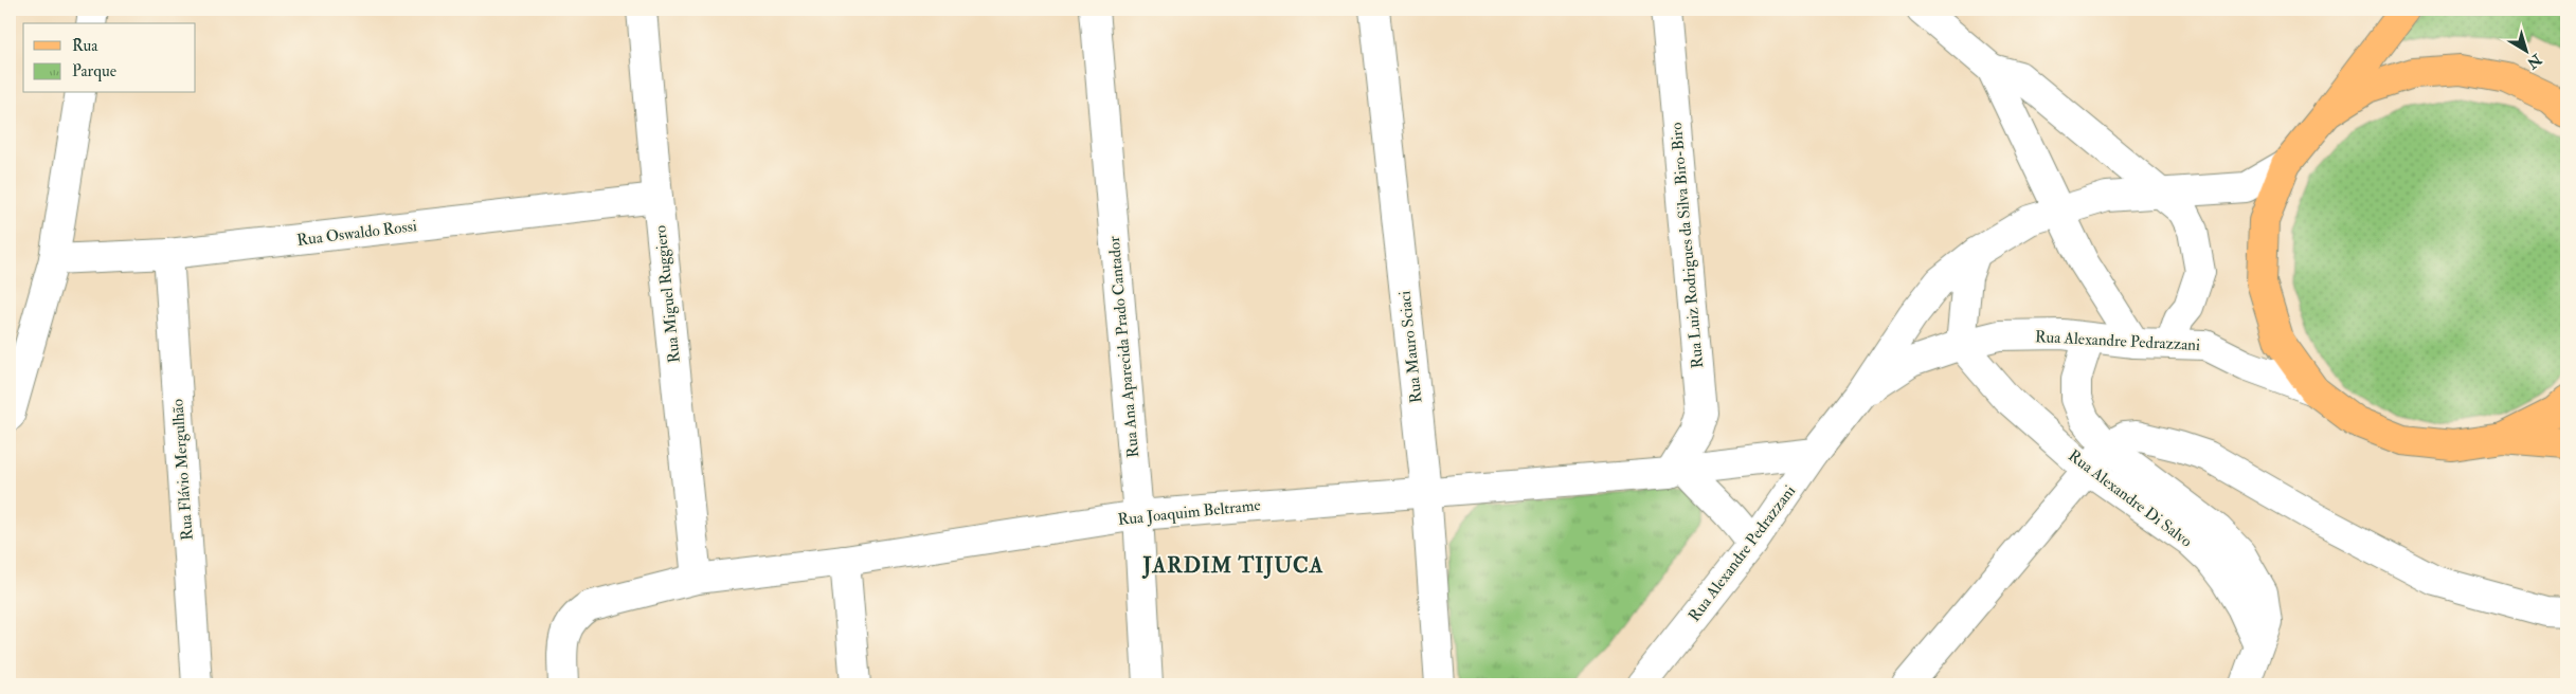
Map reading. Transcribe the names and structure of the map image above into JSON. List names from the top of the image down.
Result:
{
  "streets": {
    "street": [
      "Rua Oswaldo Rossi",
      "Rua Luiz Rodrigues da Silva Biro-Biro",
      "Rua Miguel Ruggiero",
      "Rua Alexandre Pedrazzani",
      "Rua Ana Aparecida Prado Cantador",
      "Rua Mauro Sciaci",
      "Rua Flávio Mergulhão",
      "Rua Alexandre Di Salvo",
      "Rua Joaquim Beltrame"
    ]
  },
  "crossings": [
    ["Rua Oswaldo Rossi", "Rua Miguel Ruggiero"],
    ["Rua Oswaldo Rossi", "Rua Flávio Mergulhão"],
    ["Rua Luiz Rodrigues da Silva Biro-Biro", "Rua Joaquim Beltrame"],
    ["Rua Miguel Ruggiero", "Rua Joaquim Beltrame"],
    ["Rua Alexandre Pedrazzani", "Rua Alexandre Di Salvo"],
    ["Rua Alexandre Pedrazzani", "Rua Joaquim Beltrame"],
    ["Rua Ana Aparecida Prado Cantador", "Rua Joaquim Beltrame"],
    ["Rua Mauro Sciaci", "Rua Joaquim Beltrame"]
  ],
  "districts": ["JARDIM TIJUCA"],
  "legend": ["Rua", "Parque"],
  "north": "bottom right"
}
